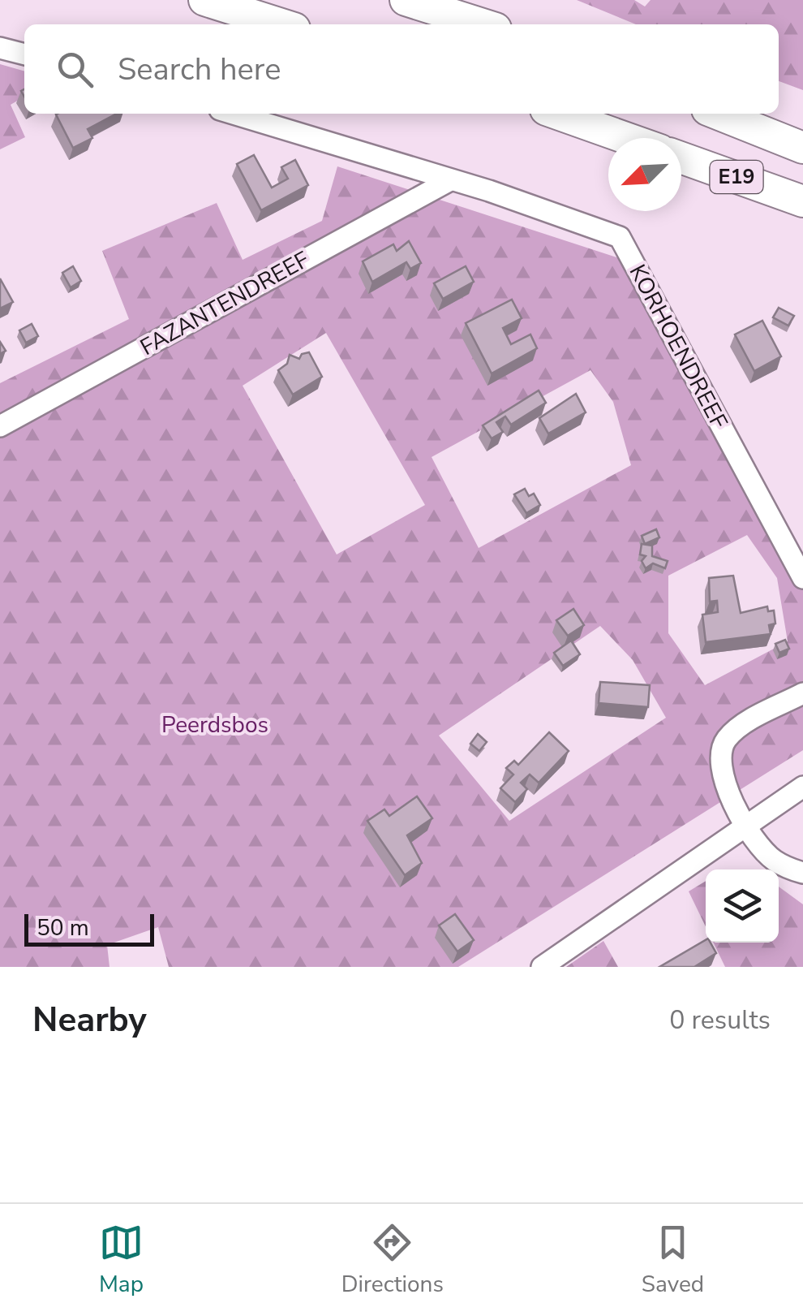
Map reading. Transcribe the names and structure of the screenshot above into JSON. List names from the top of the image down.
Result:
{
  "streets": {
    "highway": ["E19"],
    "street": ["FAZANTENDREEF", "KORHOENDREEF"]
  },
  "crossings": [
    ["FAZANTENDREEF", "KORHOENDREEF"]
  ],
  "parks": ["Peerdsbos"],
  "scale_bar": "50 m",
  "north": "bottom left",
  "page": {
    "search": "Search here",
    "scale": "50 m",
    "heading": ["Nearby", "0 results"],
    "nav": ["Map", "Directions", "Saved"]
  }
}
